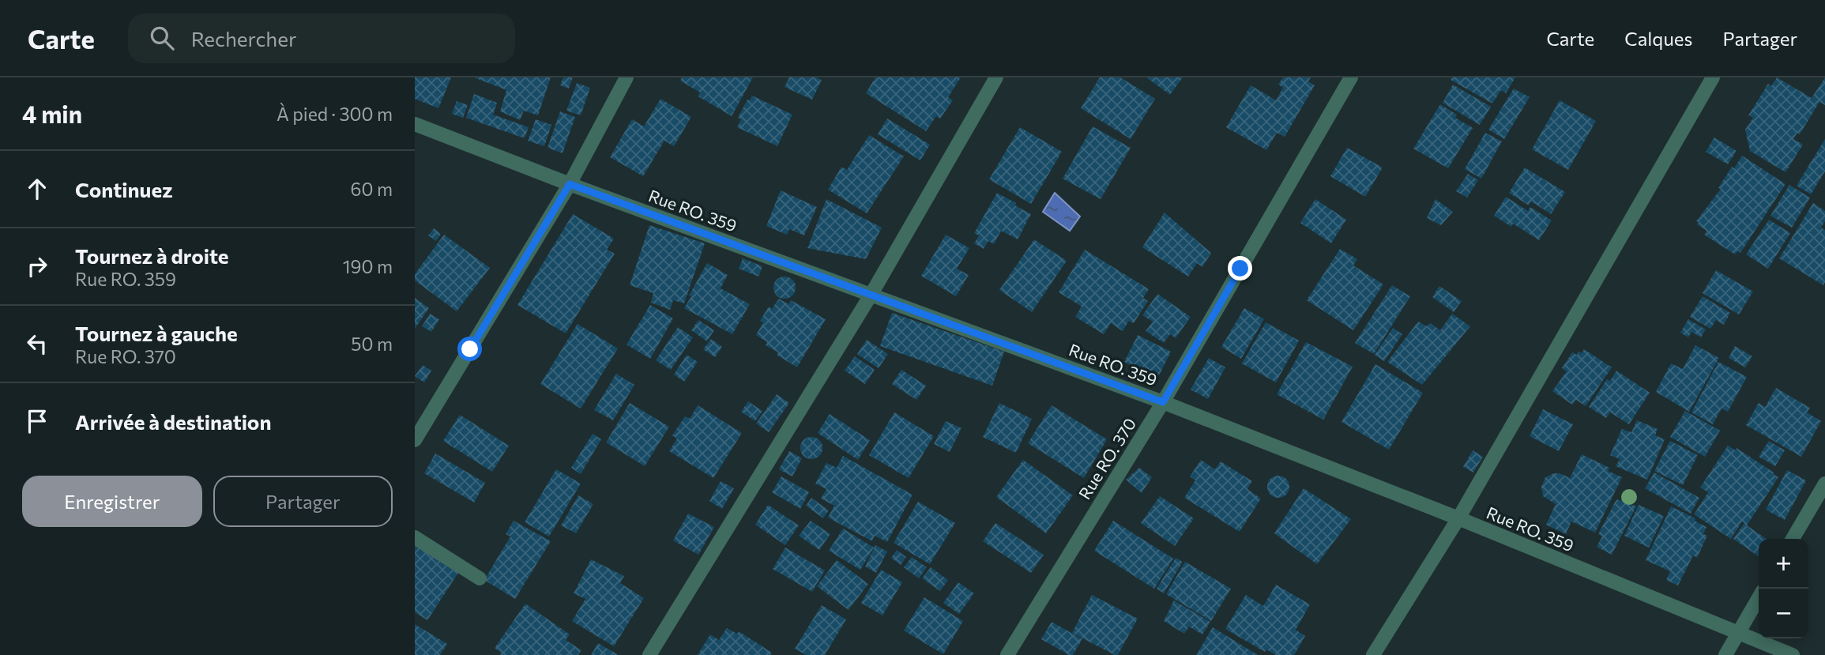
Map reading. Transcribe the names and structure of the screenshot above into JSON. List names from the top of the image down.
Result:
{
  "streets": {
    "street": ["Rue RO. 359", "Rue RO. 370"]
  },
  "crossings": [
    ["Rue RO. 359", "Rue RO. 370"]
  ],
  "page": {
    "header": "Carte",
    "search": "Rechercher",
    "nav": ["Carte", "Calques", "Partager"],
    "heading": ["4 min", "À pied · 300 m"],
    "list": [
      ["Continuez", "60 m"],
      ["Tournez à droite", "Rue RO. 359", "190 m"],
      ["Tournez à gauche", "Rue RO. 370", "50 m"],
      "Arrivée à destination"
    ],
    "buttons": ["Enregistrer", "Partager"],
    "map_buttons": ["+", "−"]
  }
}
